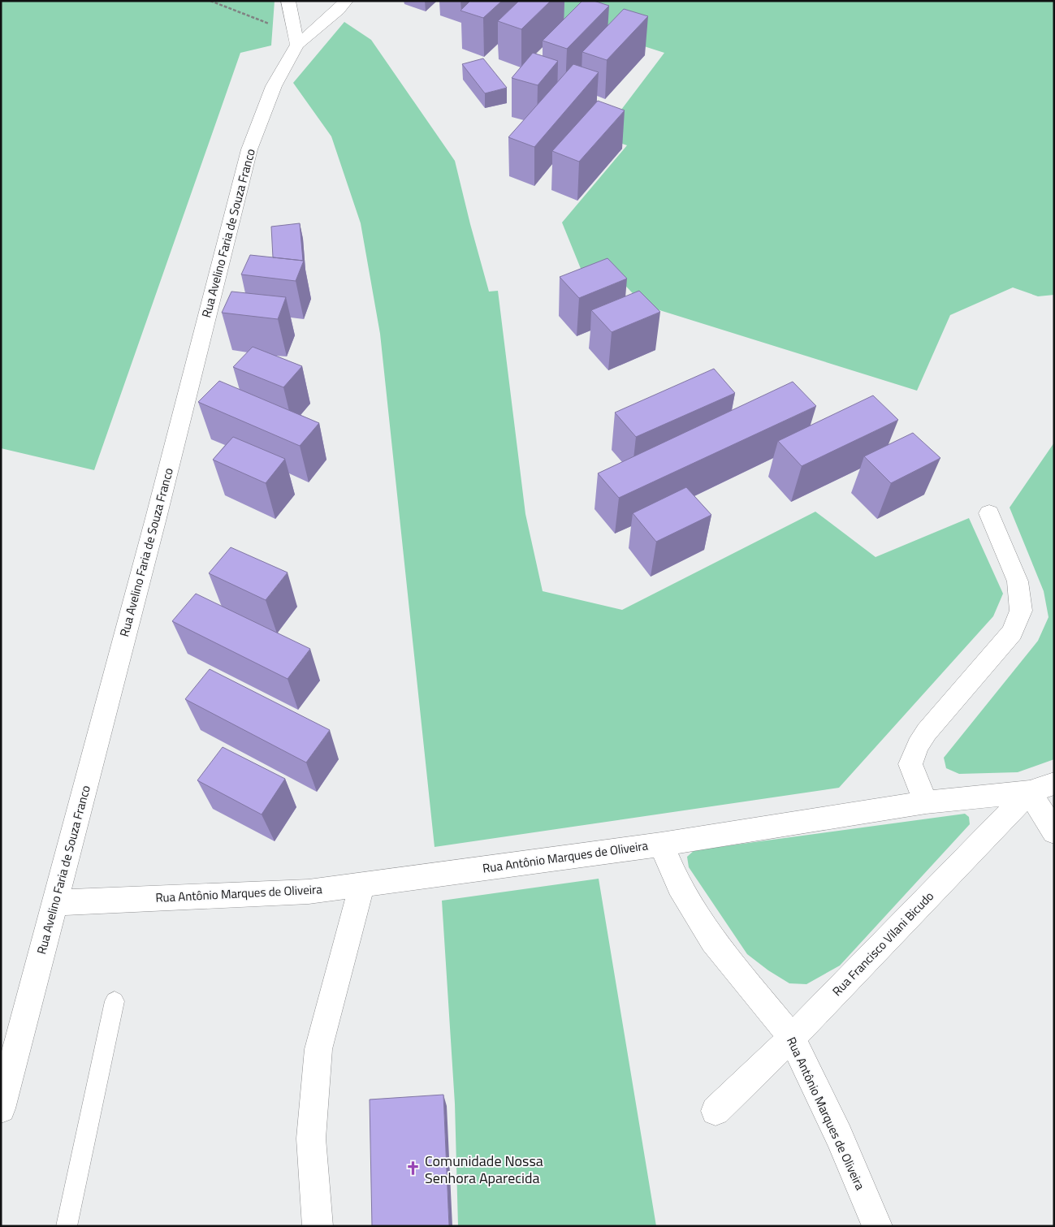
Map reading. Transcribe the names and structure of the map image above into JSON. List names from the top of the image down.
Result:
{
  "streets": {
    "street": ["Rua Avelino Faria de Souza Franco", "Rua Antônio Marques de Oliveira", "Rua Francisco Vilani Bicudo"]
  },
  "crossings": [
    ["Rua Avelino Faria de Souza Franco", "Rua Antônio Marques de Oliveira"],
    ["Rua Antônio Marques de Oliveira", "Rua Francisco Vilani Bicudo"]
  ],
  "places": {
    "church": ["Comunidade Nossa Senhora Aparecida"]
  }
}
